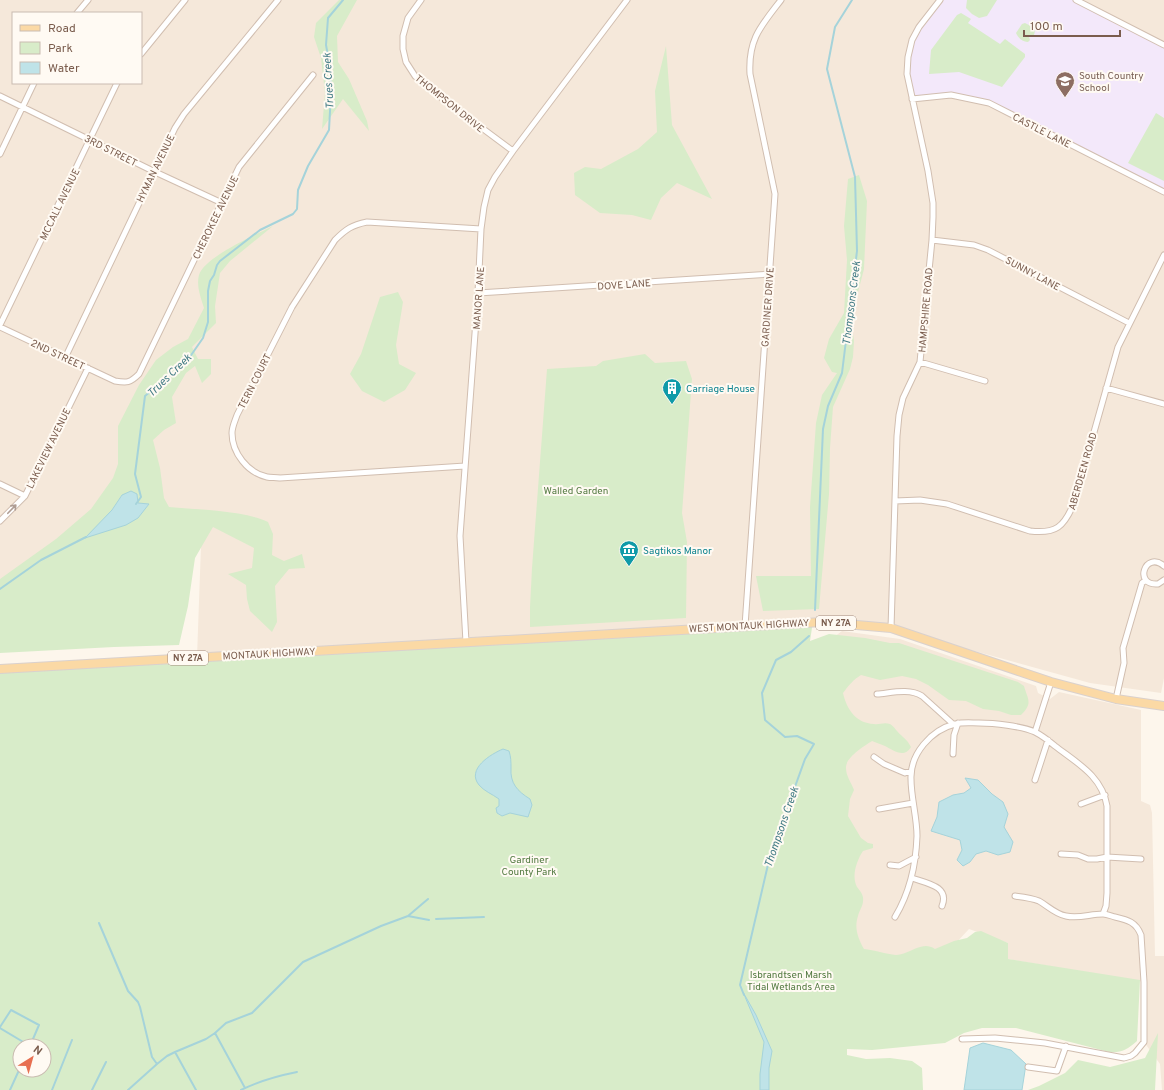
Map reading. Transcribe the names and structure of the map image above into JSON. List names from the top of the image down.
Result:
{
  "streets": {
    "main road": ["NY 27A", "WEST MONTAUK HIGHWAY", "MONTAUK HIGHWAY"],
    "street": [
      "THOMPSON DRIVE",
      "CASTLE LANE",
      "3RD STREET",
      "HYMAN AVENUE",
      "MCCALL AVENUE",
      "CHEROKEE AVENUE",
      "SUNNY LANE",
      "DOVE LANE",
      "MANOR LANE",
      "GARDINER DRIVE",
      "HAMPSHIRE ROAD",
      "2ND STREET",
      "TERN COURT",
      "LAKEVIEW AVENUE",
      "ABERDEEN ROAD"
    ]
  },
  "crossings": [
    ["THOMPSON DRIVE", "MANOR LANE"],
    ["CASTLE LANE", "HAMPSHIRE ROAD"],
    ["3RD STREET", "HYMAN AVENUE"],
    ["3RD STREET", "MCCALL AVENUE"],
    ["3RD STREET", "CHEROKEE AVENUE"],
    ["HYMAN AVENUE", "2ND STREET"],
    ["MCCALL AVENUE", "2ND STREET"],
    ["CHEROKEE AVENUE", "2ND STREET"],
    ["SUNNY LANE", "HAMPSHIRE ROAD"],
    ["SUNNY LANE", "ABERDEEN ROAD"],
    ["DOVE LANE", "MANOR LANE"],
    ["DOVE LANE", "GARDINER DRIVE"],
    ["MANOR LANE", "TERN COURT"],
    ["MANOR LANE", "WEST MONTAUK HIGHWAY"],
    ["MANOR LANE", "MONTAUK HIGHWAY"],
    ["GARDINER DRIVE", "WEST MONTAUK HIGHWAY"],
    ["HAMPSHIRE ROAD", "ABERDEEN ROAD"],
    ["HAMPSHIRE ROAD", "WEST MONTAUK HIGHWAY"],
    ["2ND STREET", "LAKEVIEW AVENUE"],
    ["WEST MONTAUK HIGHWAY", "MONTAUK HIGHWAY"]
  ],
  "water": ["Trues Creek", "Thompsons Creek"],
  "parks": ["Walled Garden", "Gardiner County Park", "Isbrandtsen Marsh Tidal Wetlands Area"],
  "places": {
    "school or university": ["South Country School"],
    "building": ["Carriage House"],
    "museum": ["Sagtikos Manor"]
  },
  "legend": ["Road", "Park", "Water"],
  "scale_bar": "100 m",
  "north": "top right"
}
